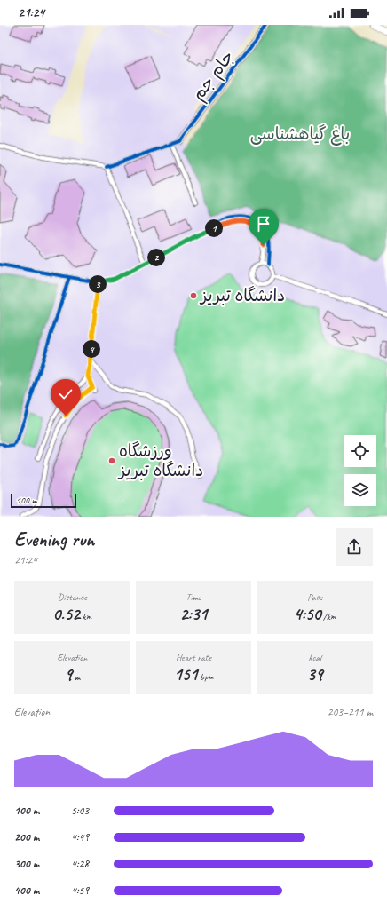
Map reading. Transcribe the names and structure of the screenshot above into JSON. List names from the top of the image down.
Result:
{
  "streets": {
    "street": ["جام جم"]
  },
  "parks": ["باغ گیاهشناسی"],
  "places": ["دانشگاه تبریز", "ورزشگاه دانشگاه تبریز"],
  "scale_bar": "100 m",
  "page": {
    "status": "21:24",
    "pins": [
      "1",
      "2",
      "3",
      "4"
    ],
    "scale": "100 m",
    "heading": ["Evening run", "21:24"],
    "stats": [
      ["Distance", "0.52 km"],
      ["Time", "2:31"],
      ["Pace", "4:50 /km"],
      ["Elevation", "9 m"],
      ["Heart rate", "151 bpm"],
      ["kcal", "39"]
    ],
    "chart": ["Elevation", "203–211 m"],
    "list": [
      {
        "name": "100 m",
        "note": "5:03"
      },
      {
        "name": "200 m",
        "note": "4:49"
      },
      {
        "name": "300 m",
        "note": "4:28"
      },
      {
        "name": "400 m",
        "note": "4:59"
      }
    ]
  }
}
